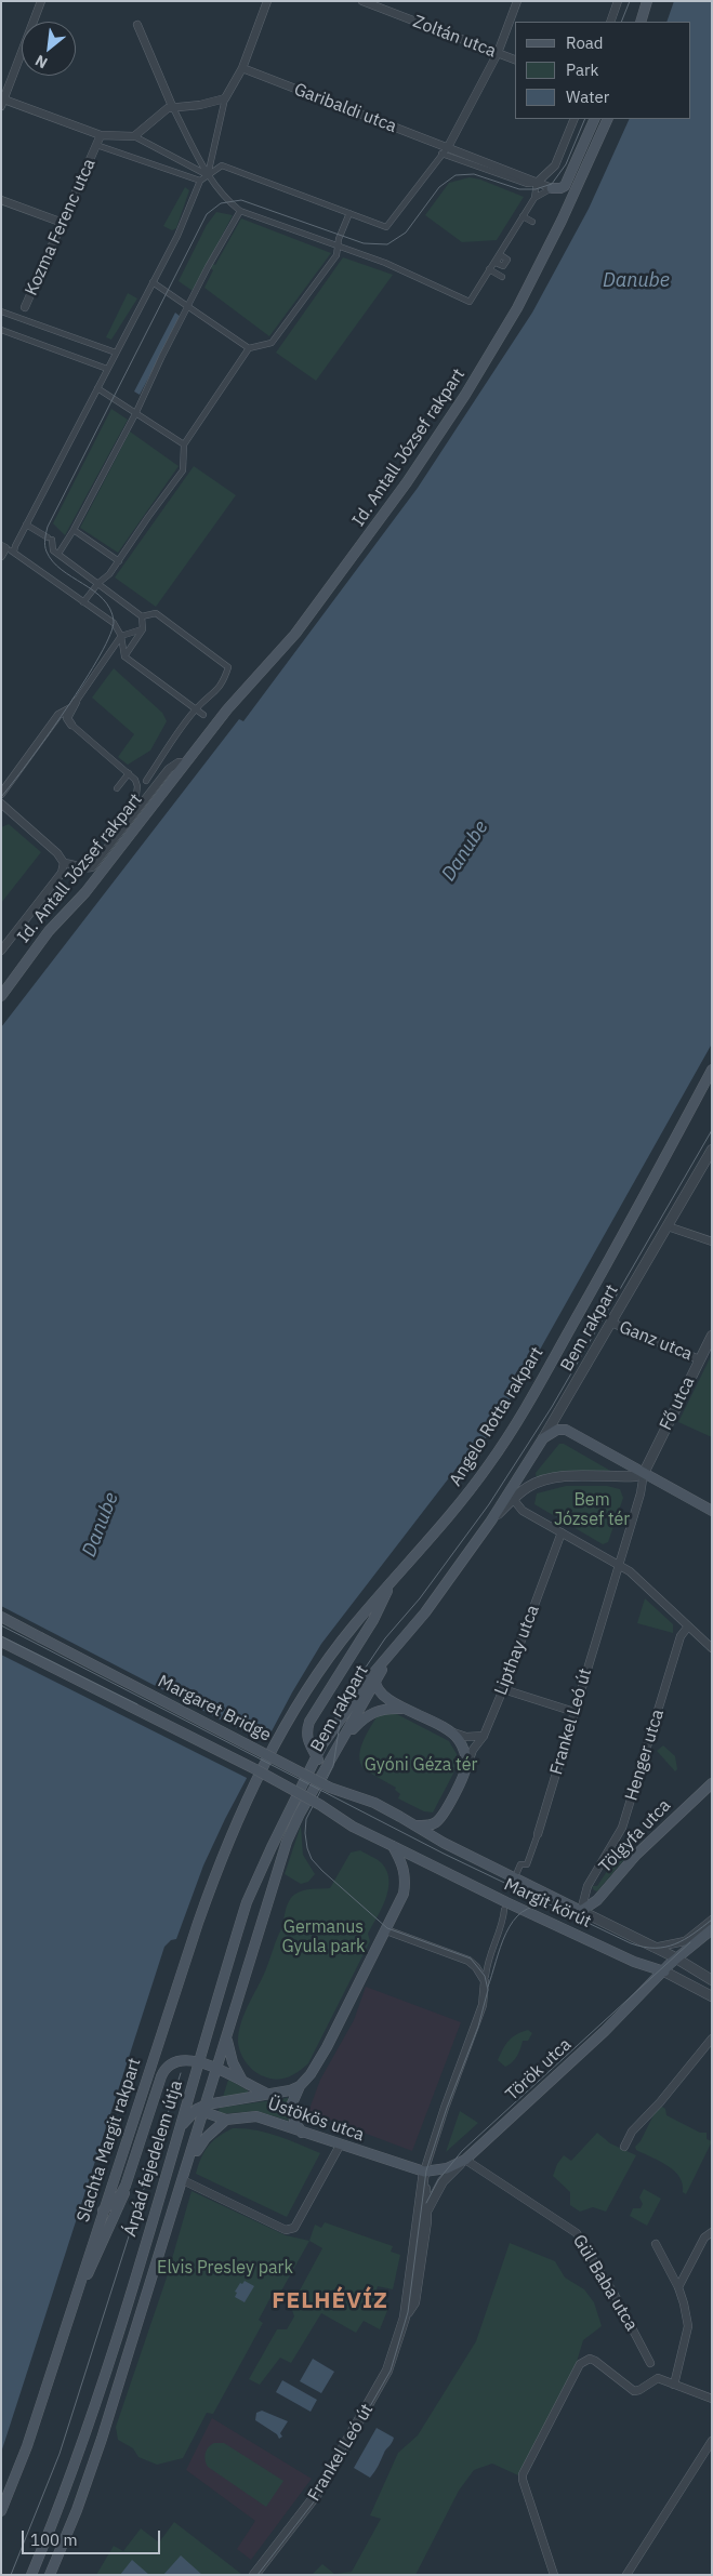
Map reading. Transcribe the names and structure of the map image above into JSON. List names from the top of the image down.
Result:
{
  "streets": {
    "main road": [
      "Id. Antall József rakpart",
      "Bem rakpart",
      "Angelo Rotta rakpart",
      "Margaret Bridge",
      "Tölgyfa utca",
      "Margit körút",
      "Török utca",
      "Üstökös utca",
      "Slachta Margit rakpart",
      "Árpád fejedelem útja"
    ],
    "street": [
      "Zoltán utca",
      "Garibaldi utca",
      "Kozma Ferenc utca",
      "Ganz utca",
      "Fő utca",
      "Lipthay utca",
      "Frankel Leó út",
      "Henger utca",
      "Gül Baba utca"
    ]
  },
  "crossings": [
    ["Bem rakpart", "Ganz utca"],
    ["Bem rakpart", "Árpád fejedelem útja"],
    ["Ganz utca", "Fő utca"],
    ["Angelo Rotta rakpart", "Slachta Margit rakpart"],
    ["Margaret Bridge", "Margit körút"],
    ["Frankel Leó út", "Török utca"],
    ["Frankel Leó út", "Üstökös utca"],
    ["Frankel Leó út", "Gül Baba utca"],
    ["Henger utca", "Tölgyfa utca"],
    ["Henger utca", "Margit körút"],
    ["Tölgyfa utca", "Margit körút"],
    ["Margit körút", "Török utca"],
    ["Török utca", "Üstökös utca"],
    ["Török utca", "Gül Baba utca"],
    ["Üstökös utca", "Árpád fejedelem útja"]
  ],
  "districts": ["FELHÉVÍZ"],
  "water": ["Danube"],
  "parks": [
    "Bem József tér",
    "Gyóni Géza tér",
    "Germanus Gyula park",
    "Elvis Presley park"
  ],
  "legend": ["Road", "Park", "Water"],
  "scale_bar": "100 m",
  "north": "bottom left"
}
